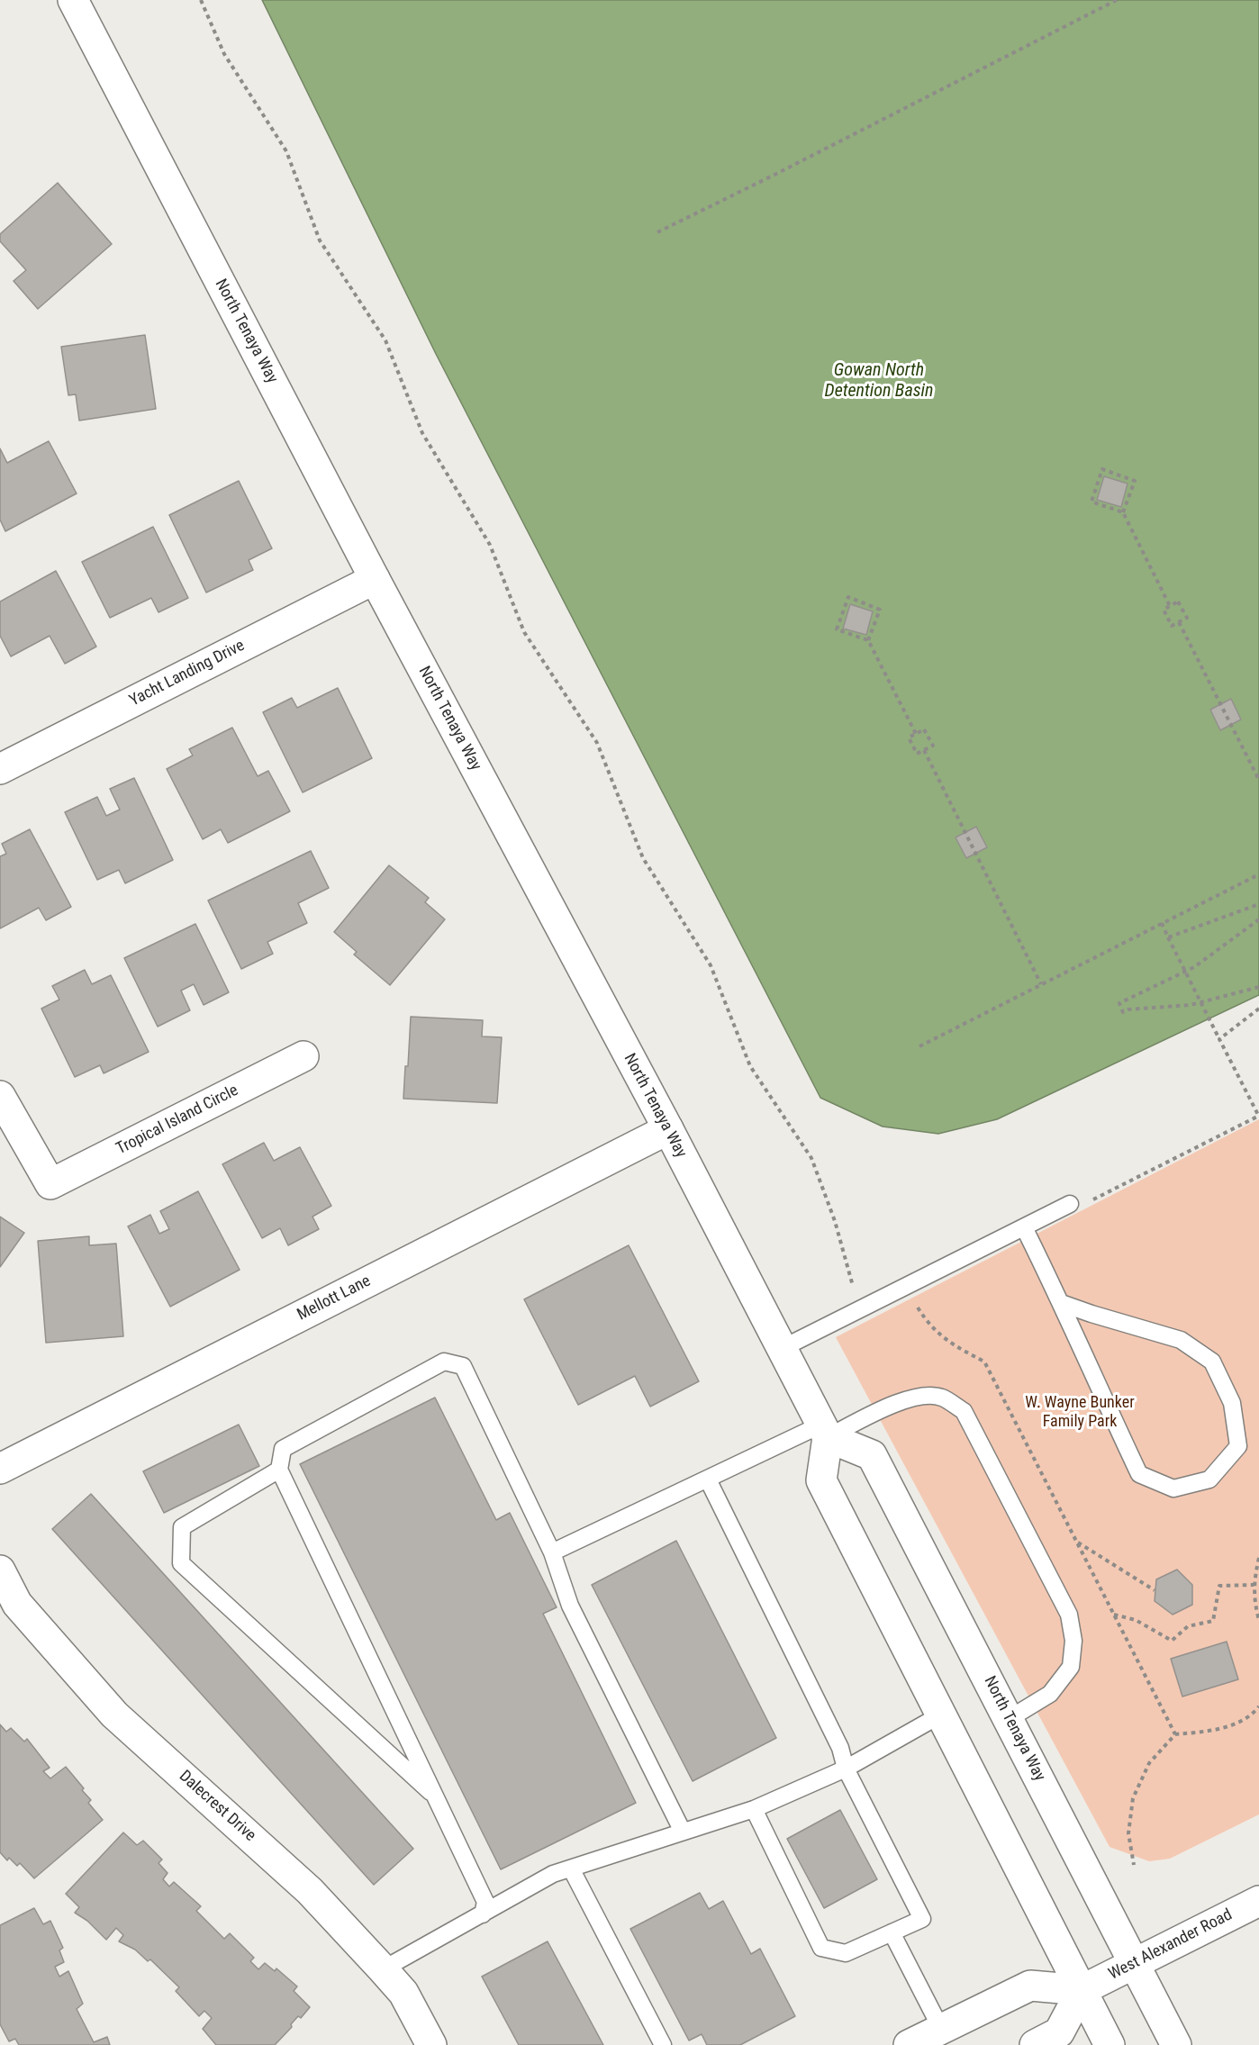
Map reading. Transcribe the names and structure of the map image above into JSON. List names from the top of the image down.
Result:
{
  "streets": {
    "main road": [
      "North Tenaya Way",
      "Yacht Landing Drive",
      "Tropical Island Circle",
      "Mellott Lane",
      "Dalecrest Drive",
      "West Alexander Road"
    ]
  },
  "crossings": [
    ["North Tenaya Way", "Yacht Landing Drive"],
    ["North Tenaya Way", "Mellott Lane"],
    ["North Tenaya Way", "West Alexander Road"]
  ],
  "water": ["Gowan North Detention Basin"],
  "parks": ["W. Wayne Bunker Family Park"]
}
